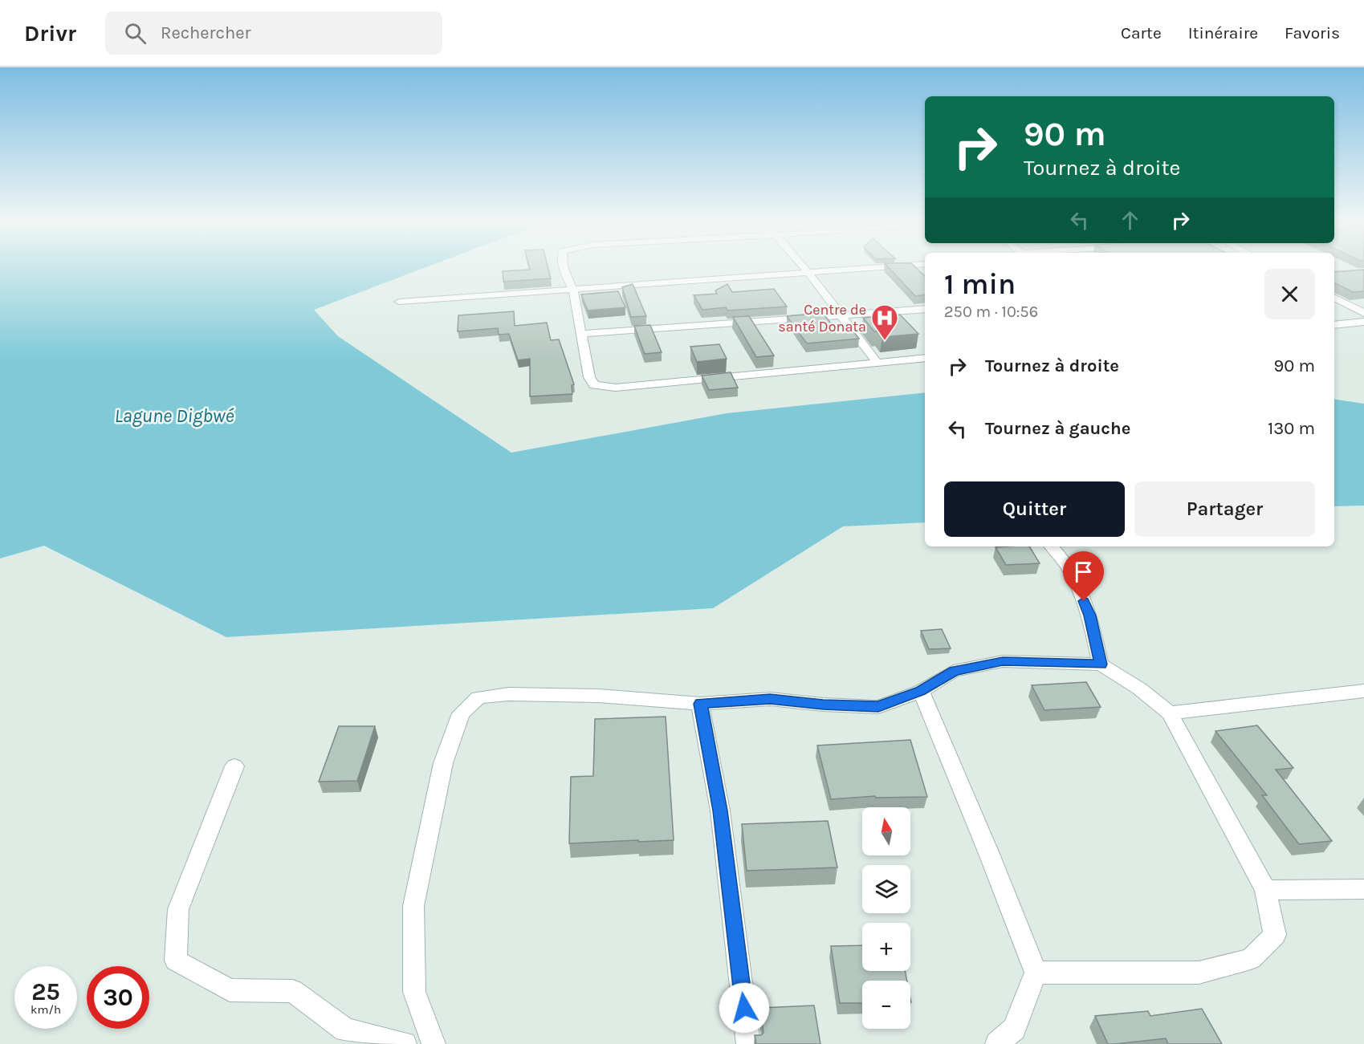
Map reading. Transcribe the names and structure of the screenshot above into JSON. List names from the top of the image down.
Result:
{
  "water": ["Lagune Digbwé"],
  "places": {
    "hospital": ["Centre de santé Donata"]
  },
  "north": "top",
  "page": {
    "header": "Drivr",
    "search": "Rechercher",
    "nav": ["Carte", "Itinéraire", "Favoris"],
    "turn": ["90 m", "Tournez à droite"],
    "heading": ["1 min", "250 m · 10:56"],
    "list": [
      {
        "name": "Tournez à droite",
        "value": "90 m"
      },
      {
        "name": "Tournez à gauche",
        "value": "130 m"
      }
    ],
    "buttons": ["Quitter", "Partager"],
    "map_buttons": ["+", "−"],
    "speed": "25 km/h",
    "limit": "30"
  }
}
